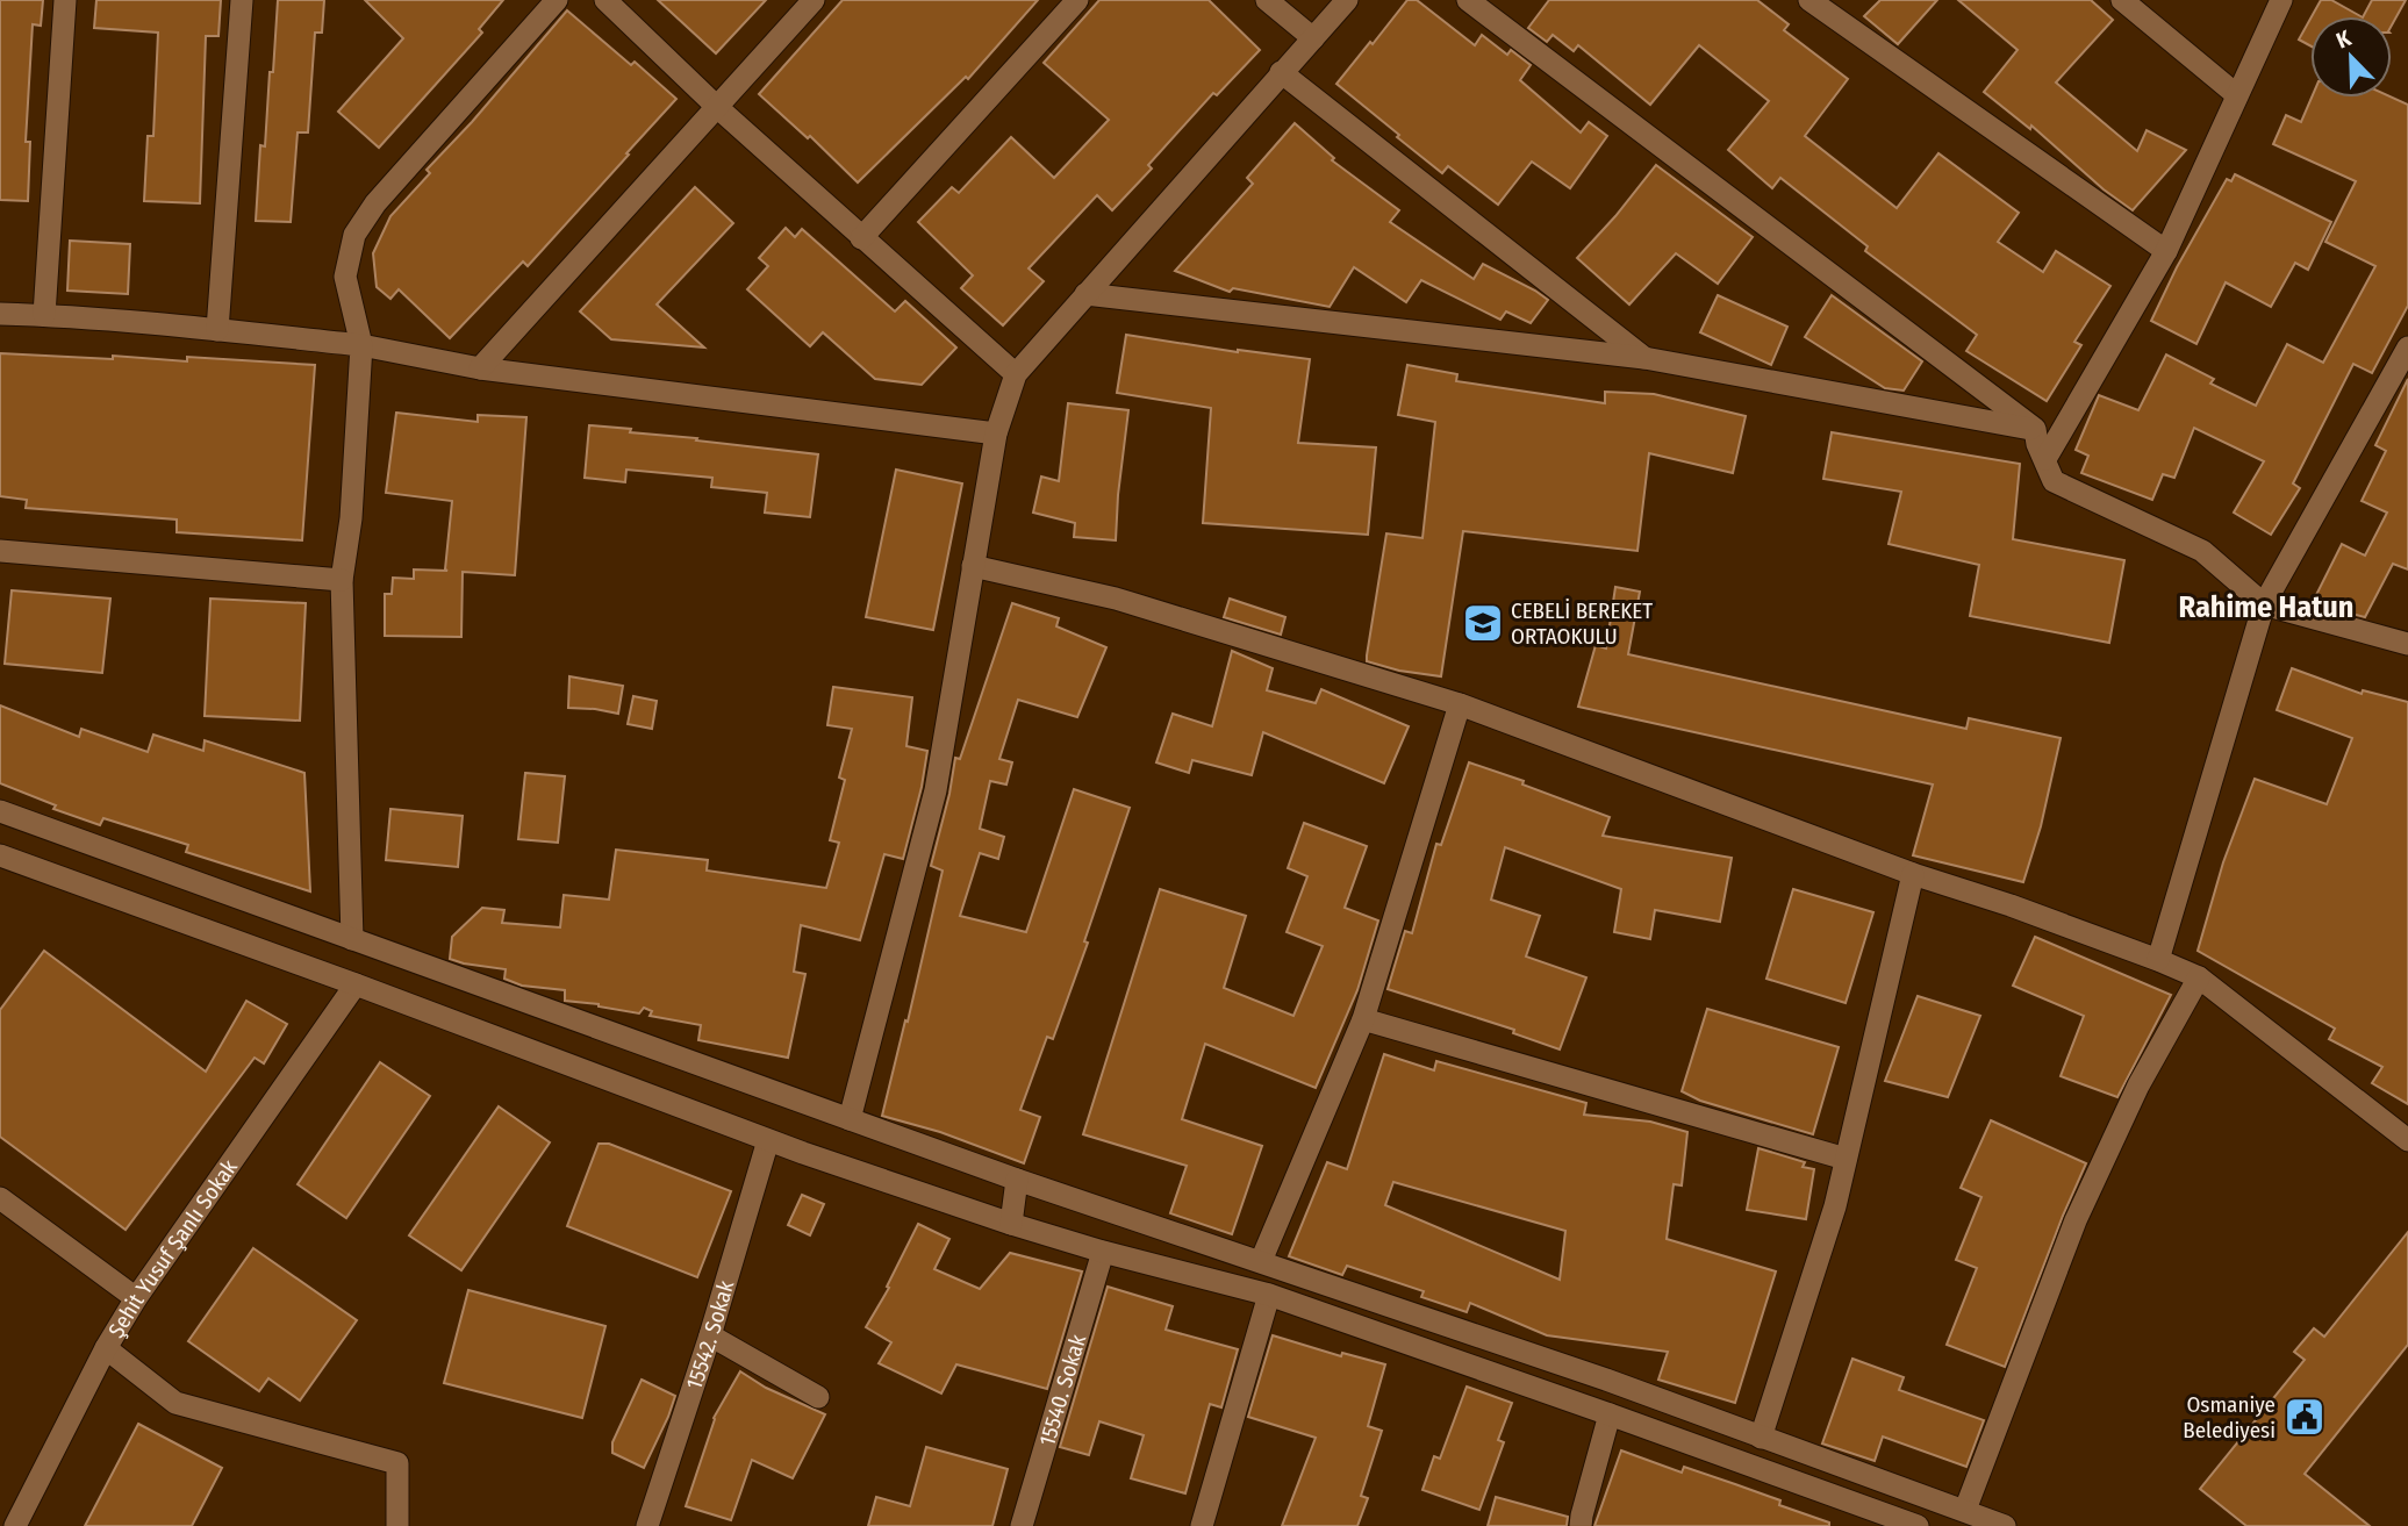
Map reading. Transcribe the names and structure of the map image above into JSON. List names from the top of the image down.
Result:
{
  "streets": {
    "street": ["Şehit Yusuf Şanlı Sokak", "15542. Sokak", "15540. Sokak"]
  },
  "districts": ["Rahime Hatun"],
  "places": {
    "school or university": ["CEBELİ BEREKET ORTAOKULU"],
    "public building": ["Osmaniye Belediyesi"]
  },
  "north": "top left"
}
